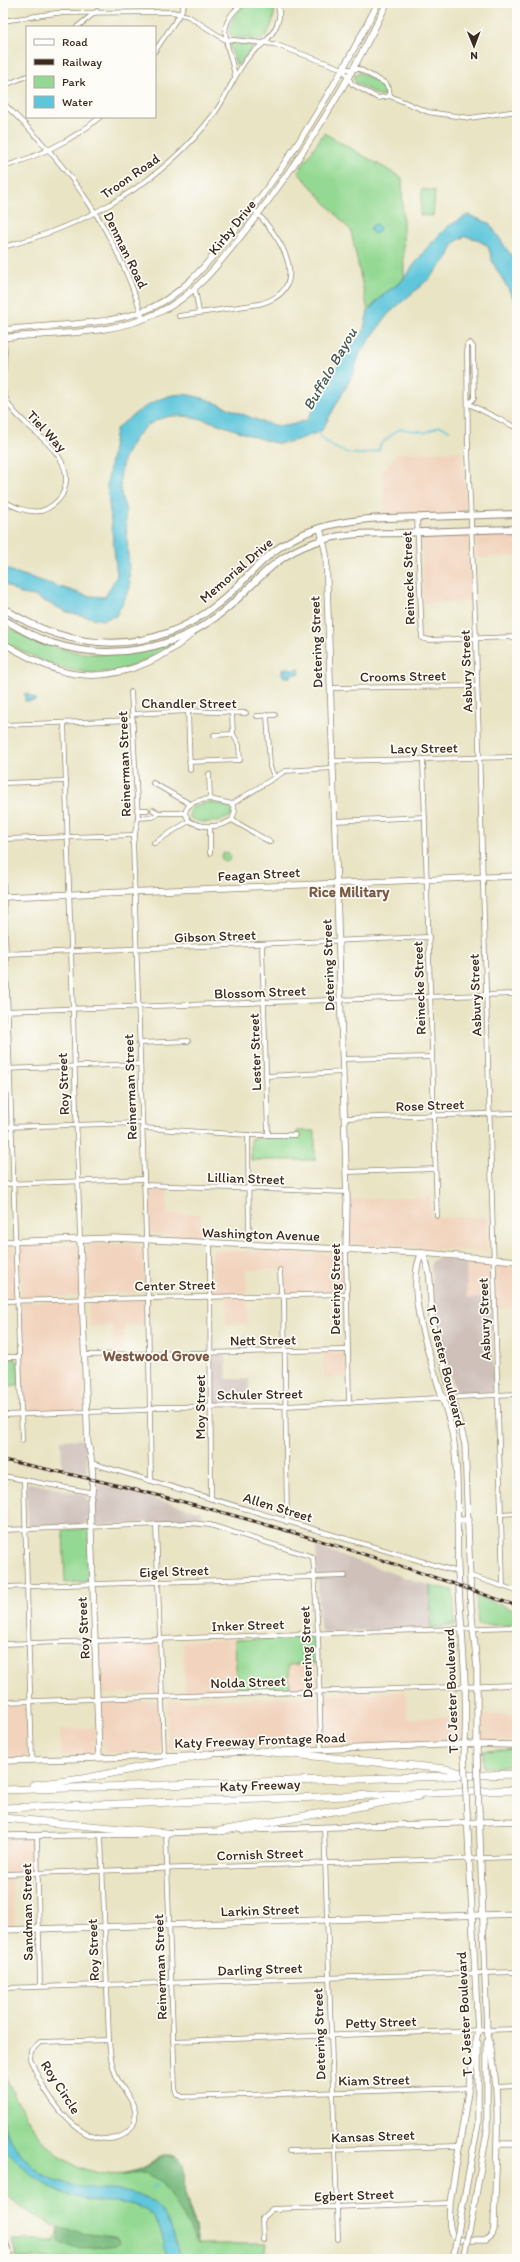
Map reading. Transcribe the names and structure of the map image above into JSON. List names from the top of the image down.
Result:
{
  "streets": {
    "highway": ["Katy Freeway"],
    "main road": [
      "Kirby Drive",
      "Memorial Drive",
      "Detering Street",
      "Feagan Street",
      "Roy Street",
      "Washington Avenue",
      "T C Jester Boulevard",
      "Katy Freeway Frontage Road",
      "Larkin Street"
    ],
    "street": [
      "Troon Road",
      "Denman Road",
      "Tiel Way",
      "Reinecke Street",
      "Asbury Street",
      "Crooms Street",
      "Chandler Street",
      "Lacy Street",
      "Reinerman Street",
      "Gibson Street",
      "Blossom Street",
      "Lester Street",
      "Rose Street",
      "Lillian Street",
      "Center Street",
      "Nett Street",
      "Schuler Street",
      "Moy Street",
      "Allen Street",
      "Eigel Street",
      "Inker Street",
      "Nolda Street",
      "Cornish Street",
      "Sandman Street",
      "Darling Street",
      "Petty Street",
      "Kiam Street",
      "Roy Circle",
      "Kansas Street",
      "Egbert Street"
    ]
  },
  "crossings": [
    ["Troon Road", "Denman Road"],
    ["Kirby Drive", "Denman Road"],
    ["Memorial Drive", "Reinecke Street"],
    ["Memorial Drive", "Detering Street"],
    ["Memorial Drive", "Asbury Street"],
    ["Reinecke Street", "Asbury Street"],
    ["Reinecke Street", "Lacy Street"],
    ["Reinecke Street", "Feagan Street"],
    ["Reinecke Street", "Gibson Street"],
    ["Reinecke Street", "Blossom Street"],
    ["Reinecke Street", "Rose Street"],
    ["Detering Street", "Crooms Street"],
    ["Detering Street", "Lacy Street"],
    ["Detering Street", "Feagan Street"],
    ["Detering Street", "Gibson Street"],
    ["Detering Street", "Blossom Street"],
    ["Detering Street", "Rose Street"],
    ["Detering Street", "Lillian Street"],
    ["Detering Street", "Washington Avenue"],
    ["Detering Street", "Center Street"],
    ["Detering Street", "Nett Street"],
    ["Detering Street", "Schuler Street"],
    ["Detering Street", "Eigel Street"],
    ["Detering Street", "Inker Street"],
    ["Detering Street", "Nolda Street"],
    ["Detering Street", "Katy Freeway Frontage Road"],
    ["Detering Street", "Cornish Street"],
    ["Detering Street", "Larkin Street"],
    ["Detering Street", "Darling Street"],
    ["Detering Street", "Petty Street"],
    ["Detering Street", "Kiam Street"],
    ["Detering Street", "Kansas Street"],
    ["Detering Street", "Egbert Street"],
    ["Asbury Street", "Crooms Street"],
    ["Asbury Street", "Lacy Street"],
    ["Asbury Street", "Feagan Street"],
    ["Asbury Street", "Blossom Street"],
    ["Asbury Street", "Rose Street"],
    ["Asbury Street", "Washington Avenue"],
    ["Asbury Street", "Schuler Street"],
    ["Chandler Street", "Reinerman Street"],
    ["Reinerman Street", "Feagan Street"],
    ["Reinerman Street", "Gibson Street"],
    ["Reinerman Street", "Blossom Street"],
    ["Reinerman Street", "Lillian Street"],
    ["Reinerman Street", "Washington Avenue"],
    ["Reinerman Street", "Center Street"],
    ["Reinerman Street", "Nett Street"],
    ["Reinerman Street", "Schuler Street"],
    ["Reinerman Street", "Allen Street"],
    ["Reinerman Street", "Cornish Street"],
    ["Reinerman Street", "Larkin Street"],
    ["Reinerman Street", "Darling Street"],
    ["Reinerman Street", "Petty Street"],
    ["Reinerman Street", "Kiam Street"],
    ["Feagan Street", "Roy Street"],
    ["Gibson Street", "Lester Street"],
    ["Gibson Street", "Roy Street"],
    ["Blossom Street", "Lester Street"],
    ["Blossom Street", "Roy Street"],
    ["Roy Street", "Washington Avenue"],
    ["Roy Street", "Center Street"],
    ["Roy Street", "Nett Street"],
    ["Roy Street", "Schuler Street"],
    ["Roy Street", "Allen Street"],
    ["Roy Street", "Eigel Street"],
    ["Roy Street", "Inker Street"],
    ["Roy Street", "Nolda Street"],
    ["Roy Street", "Katy Freeway Frontage Road"],
    ["Roy Street", "Cornish Street"],
    ["Roy Street", "Larkin Street"],
    ["Roy Street", "Darling Street"],
    ["Roy Street", "Roy Circle"],
    ["Washington Avenue", "T C Jester Boulevard"],
    ["Washington Avenue", "Moy Street"],
    ["Center Street", "Moy Street"],
    ["Nett Street", "Moy Street"],
    ["T C Jester Boulevard", "Schuler Street"],
    ["T C Jester Boulevard", "Allen Street"],
    ["T C Jester Boulevard", "Inker Street"],
    ["T C Jester Boulevard", "Nolda Street"],
    ["T C Jester Boulevard", "Katy Freeway Frontage Road"],
    ["T C Jester Boulevard", "Cornish Street"],
    ["T C Jester Boulevard", "Larkin Street"],
    ["T C Jester Boulevard", "Darling Street"],
    ["T C Jester Boulevard", "Petty Street"],
    ["Schuler Street", "Moy Street"],
    ["Moy Street", "Allen Street"],
    ["Cornish Street", "Sandman Street"],
    ["Larkin Street", "Sandman Street"],
    ["Sandman Street", "Darling Street"]
  ],
  "districts": ["Rice Military", "Westwood Grove"],
  "water": ["Buffalo Bayou"],
  "legend": [
    "Road",
    "Railway",
    "Park",
    "Water"
  ],
  "north": "bottom"
}
